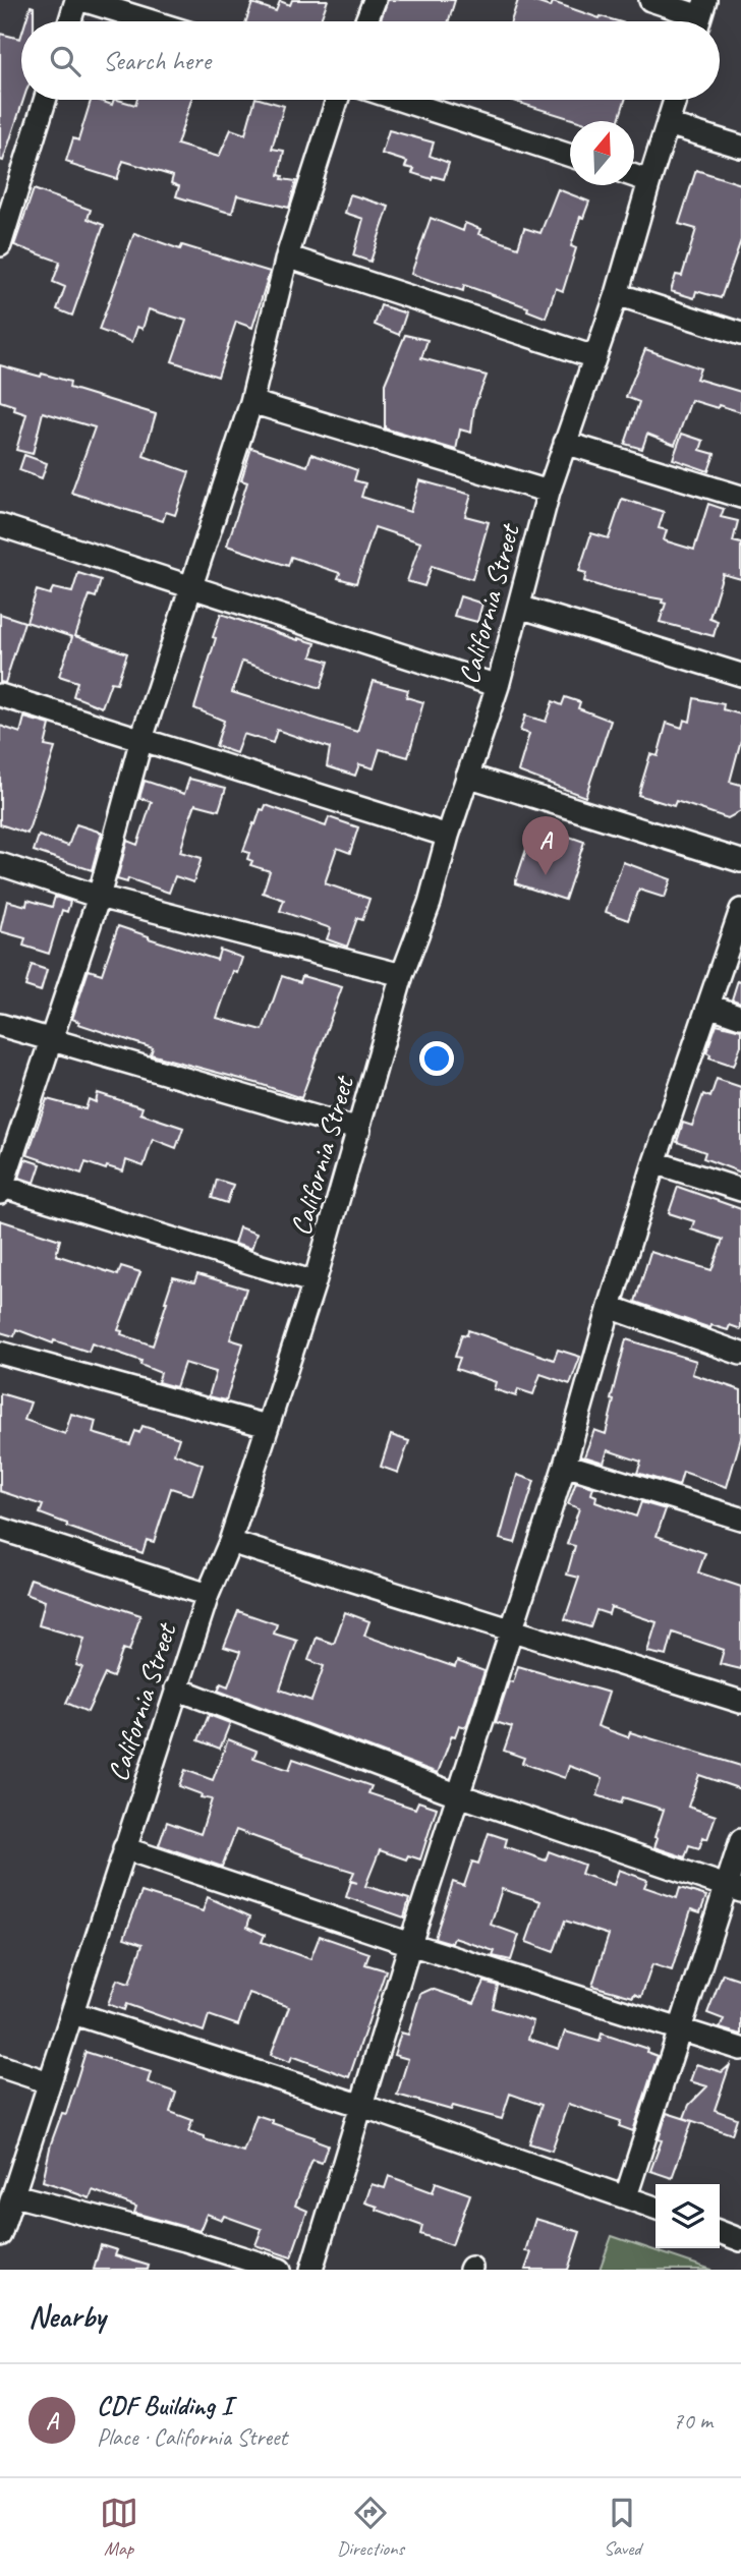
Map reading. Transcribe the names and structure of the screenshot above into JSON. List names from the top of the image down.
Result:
{
  "streets": {
    "street": ["California Street"]
  },
  "north": "top",
  "page": {
    "search": "Search here",
    "pins": "A",
    "heading": "Nearby",
    "list": [
      {
        "mark": "A",
        "name": "CDF Building I",
        "note": "Place · California Street",
        "value": "70 m"
      }
    ],
    "nav": ["Map", "Directions", "Saved"]
  }
}
